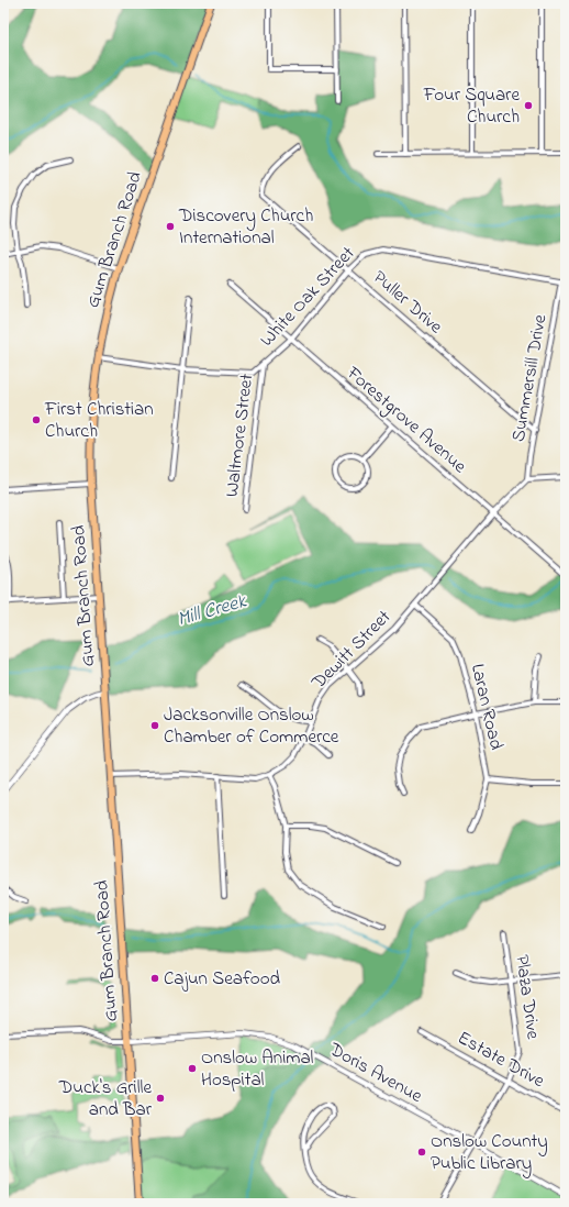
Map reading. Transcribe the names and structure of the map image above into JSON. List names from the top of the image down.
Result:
{
  "streets": {
    "main road": ["Gum Branch Road"],
    "street": [
      "White Oak Street",
      "Puller Drive",
      "Summersill Drive",
      "Forestgrove Avenue",
      "Waltmore Street",
      "Dewitt Street",
      "Laran Road",
      "Plaza Drive",
      "Estate Drive",
      "Doris Avenue"
    ]
  },
  "crossings": [
    ["Gum Branch Road", "White Oak Street"],
    ["Gum Branch Road", "Dewitt Street"],
    ["Gum Branch Road", "Doris Avenue"],
    ["White Oak Street", "Puller Drive"],
    ["White Oak Street", "Summersill Drive"],
    ["White Oak Street", "Forestgrove Avenue"],
    ["White Oak Street", "Waltmore Street"],
    ["Puller Drive", "Summersill Drive"],
    ["Summersill Drive", "Dewitt Street"],
    ["Forestgrove Avenue", "Dewitt Street"],
    ["Dewitt Street", "Laran Road"],
    ["Plaza Drive", "Estate Drive"],
    ["Plaza Drive", "Doris Avenue"]
  ],
  "water": ["Mill Creek"],
  "places": [
    "Four Square Church",
    "Discovery Church International",
    "First Christian Church",
    "Jacksonville Onslow Chamber of Commerce",
    "Cajun Seafood",
    "Onslow Animal Hospital",
    "Duck's Grille and Bar",
    "Onslow County Public Library"
  ]
}
